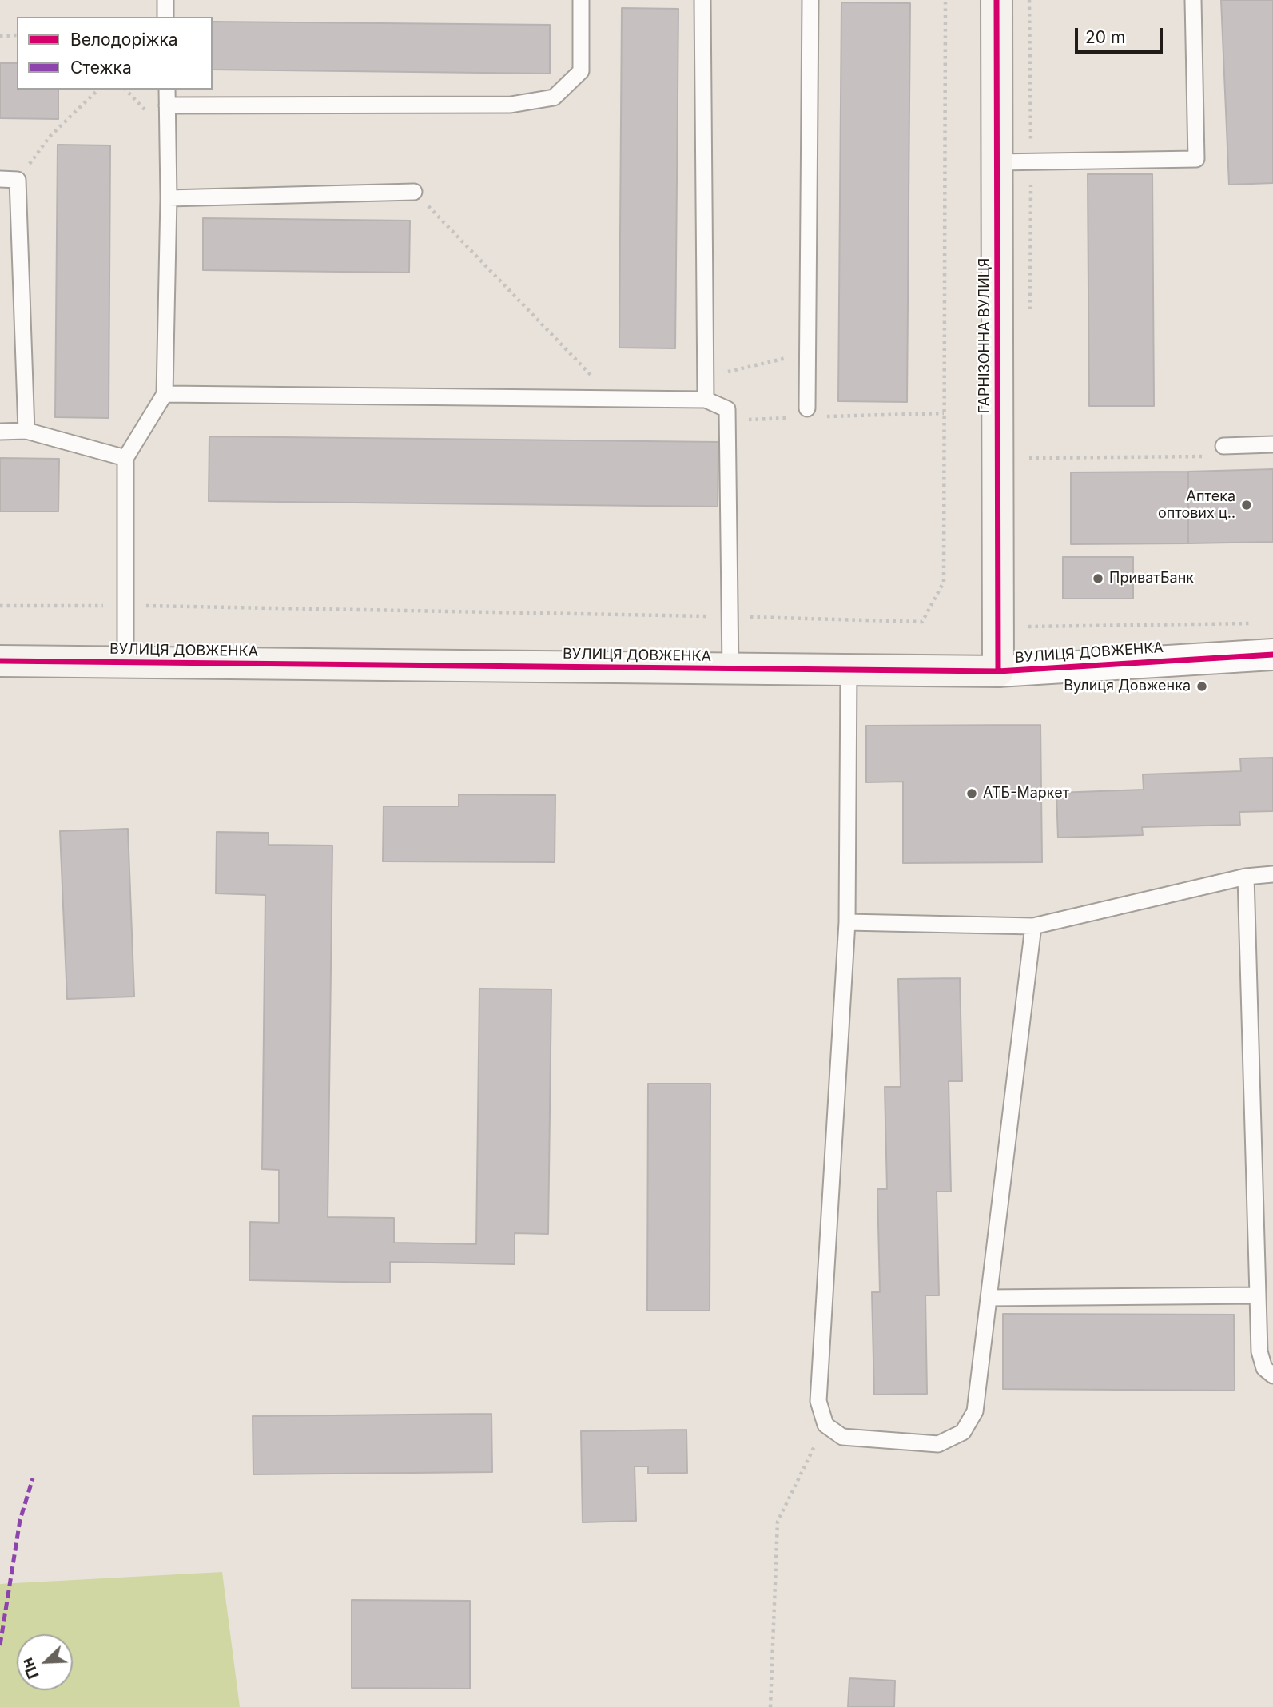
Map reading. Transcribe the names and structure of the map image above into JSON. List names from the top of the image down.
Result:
{
  "streets": {
    "street": ["ГАРНІЗОННА ВУЛИЦЯ", "ВУЛИЦЯ ДОВЖЕНКА"]
  },
  "crossings": [
    ["ГАРНІЗОННА ВУЛИЦЯ", "ВУЛИЦЯ ДОВЖЕНКА"]
  ],
  "places": [
    "Аптека оптових ц‥",
    "ПриватБанк",
    "Вулиця Довженка",
    "АТБ-Маркет"
  ],
  "legend": ["Велодоріжка", "Стежка"],
  "scale_bar": "20 m",
  "north": "bottom left"
}
